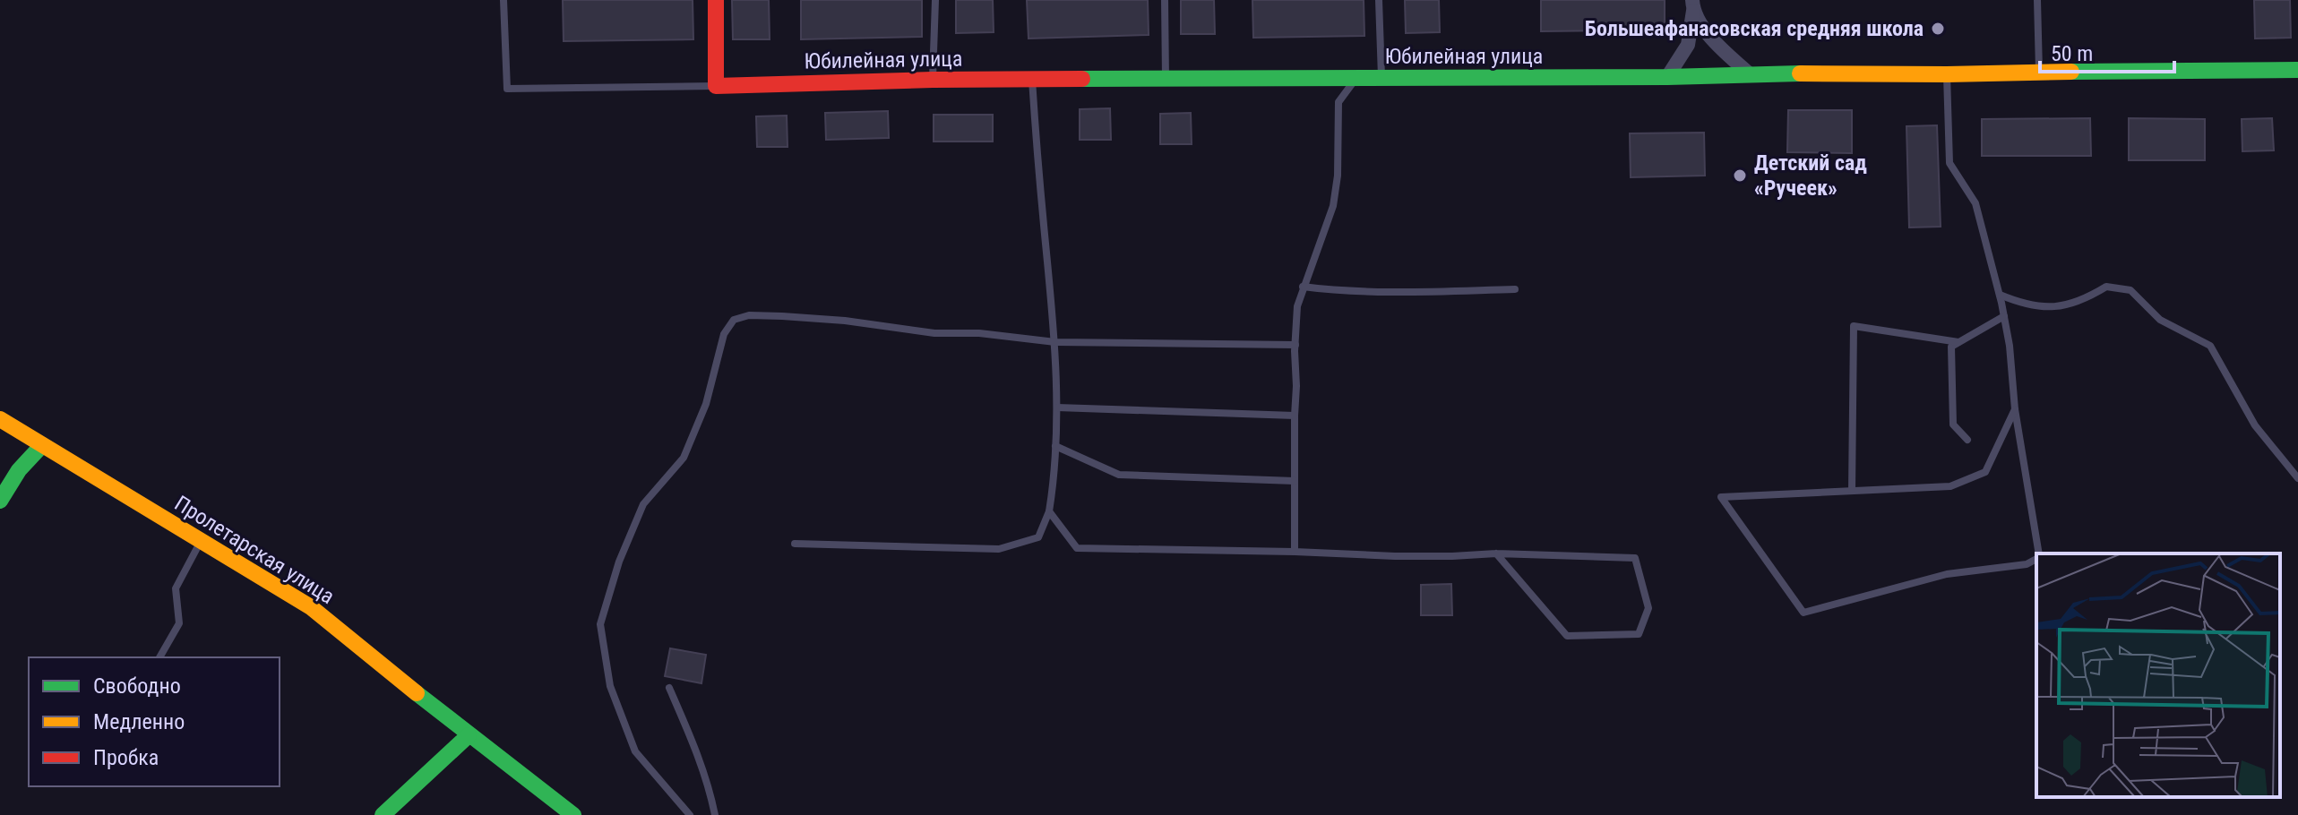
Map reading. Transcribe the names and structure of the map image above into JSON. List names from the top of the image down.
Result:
{
  "streets": {
    "street": ["Юбилейная улица", "Пролетарская улица"]
  },
  "places": ["Большеафанасовская средняя школа", "Детский сад «Ручеек»"],
  "legend": ["Свободно", "Медленно", "Пробка"],
  "scale_bar": "50 m"
}
